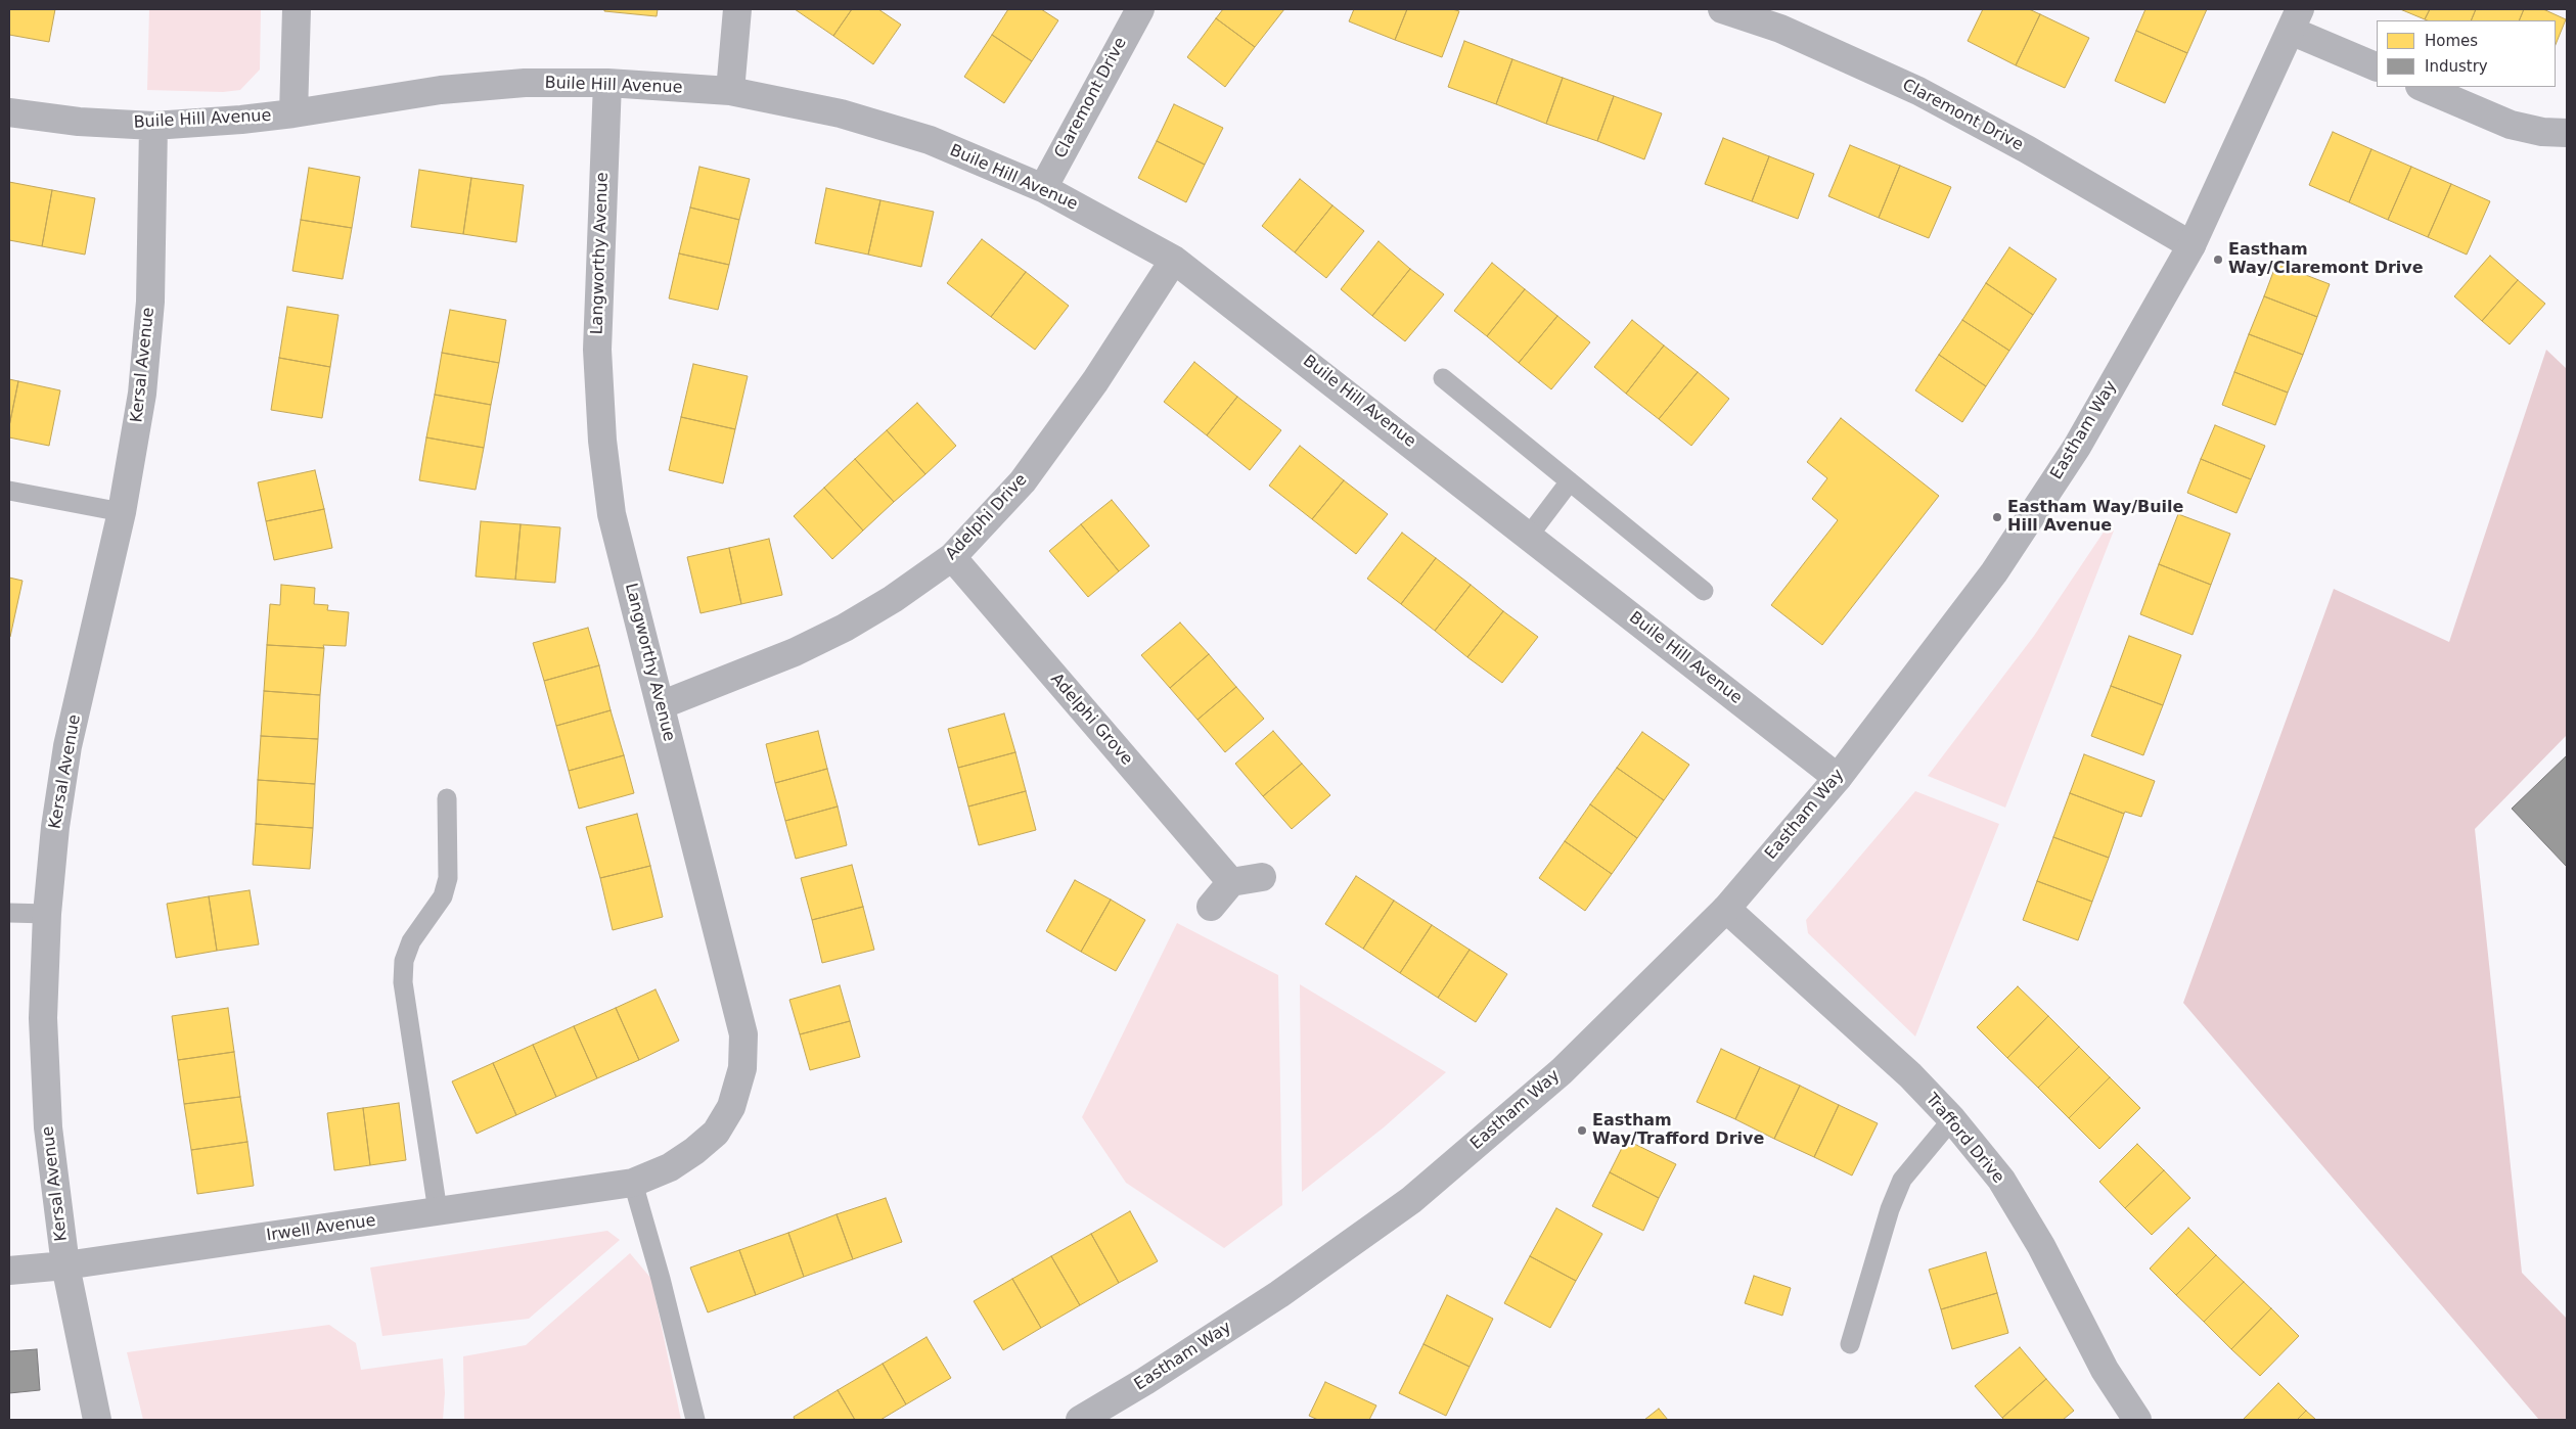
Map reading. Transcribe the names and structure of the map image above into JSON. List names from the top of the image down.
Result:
{
  "streets": {
    "street": [
      "Buile Hill Avenue",
      "Claremont Drive",
      "Langworthy Avenue",
      "Kersal Avenue",
      "Eastham Way",
      "Adelphi Drive",
      "Adelphi Grove",
      "Trafford Drive",
      "Irwell Avenue"
    ]
  },
  "crossings": [
    ["Buile Hill Avenue", "Claremont Drive"],
    ["Buile Hill Avenue", "Langworthy Avenue"],
    ["Buile Hill Avenue", "Kersal Avenue"],
    ["Buile Hill Avenue", "Eastham Way"],
    ["Buile Hill Avenue", "Adelphi Drive"],
    ["Claremont Drive", "Eastham Way"],
    ["Langworthy Avenue", "Adelphi Drive"],
    ["Langworthy Avenue", "Irwell Avenue"],
    ["Kersal Avenue", "Irwell Avenue"],
    ["Eastham Way", "Trafford Drive"],
    ["Adelphi Drive", "Adelphi Grove"]
  ],
  "places": ["Eastham Way/Claremont Drive", "Eastham Way/Buile Hill Avenue", "Eastham Way/Trafford Drive"],
  "legend": ["Homes", "Industry"]
}
